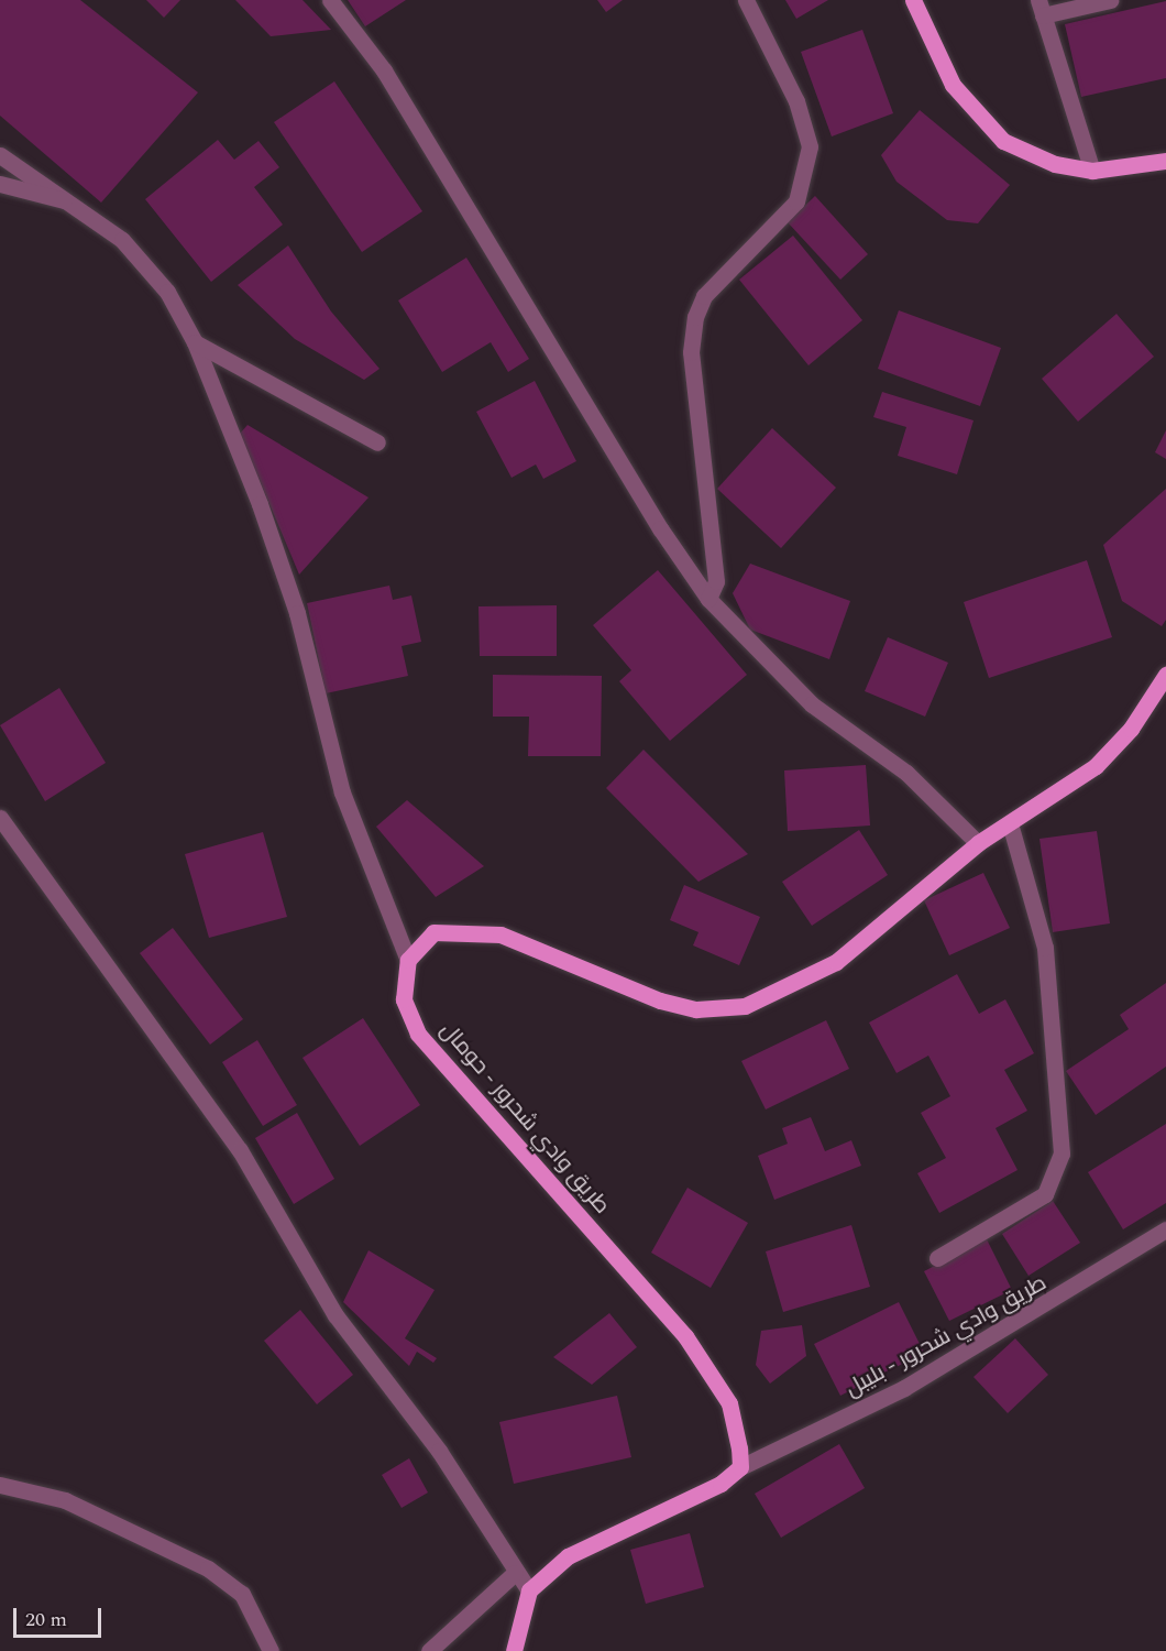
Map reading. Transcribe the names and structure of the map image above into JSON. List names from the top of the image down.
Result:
{
  "streets": {
    "main road": ["طريق وادي شحرور - حومال"],
    "street": ["طريق وادي شحرور - بليبل"]
  },
  "crossings": [
    ["طريق وادي شحرور - حومال", "طريق وادي شحرور - بليبل"]
  ],
  "scale_bar": "20 m"
}
